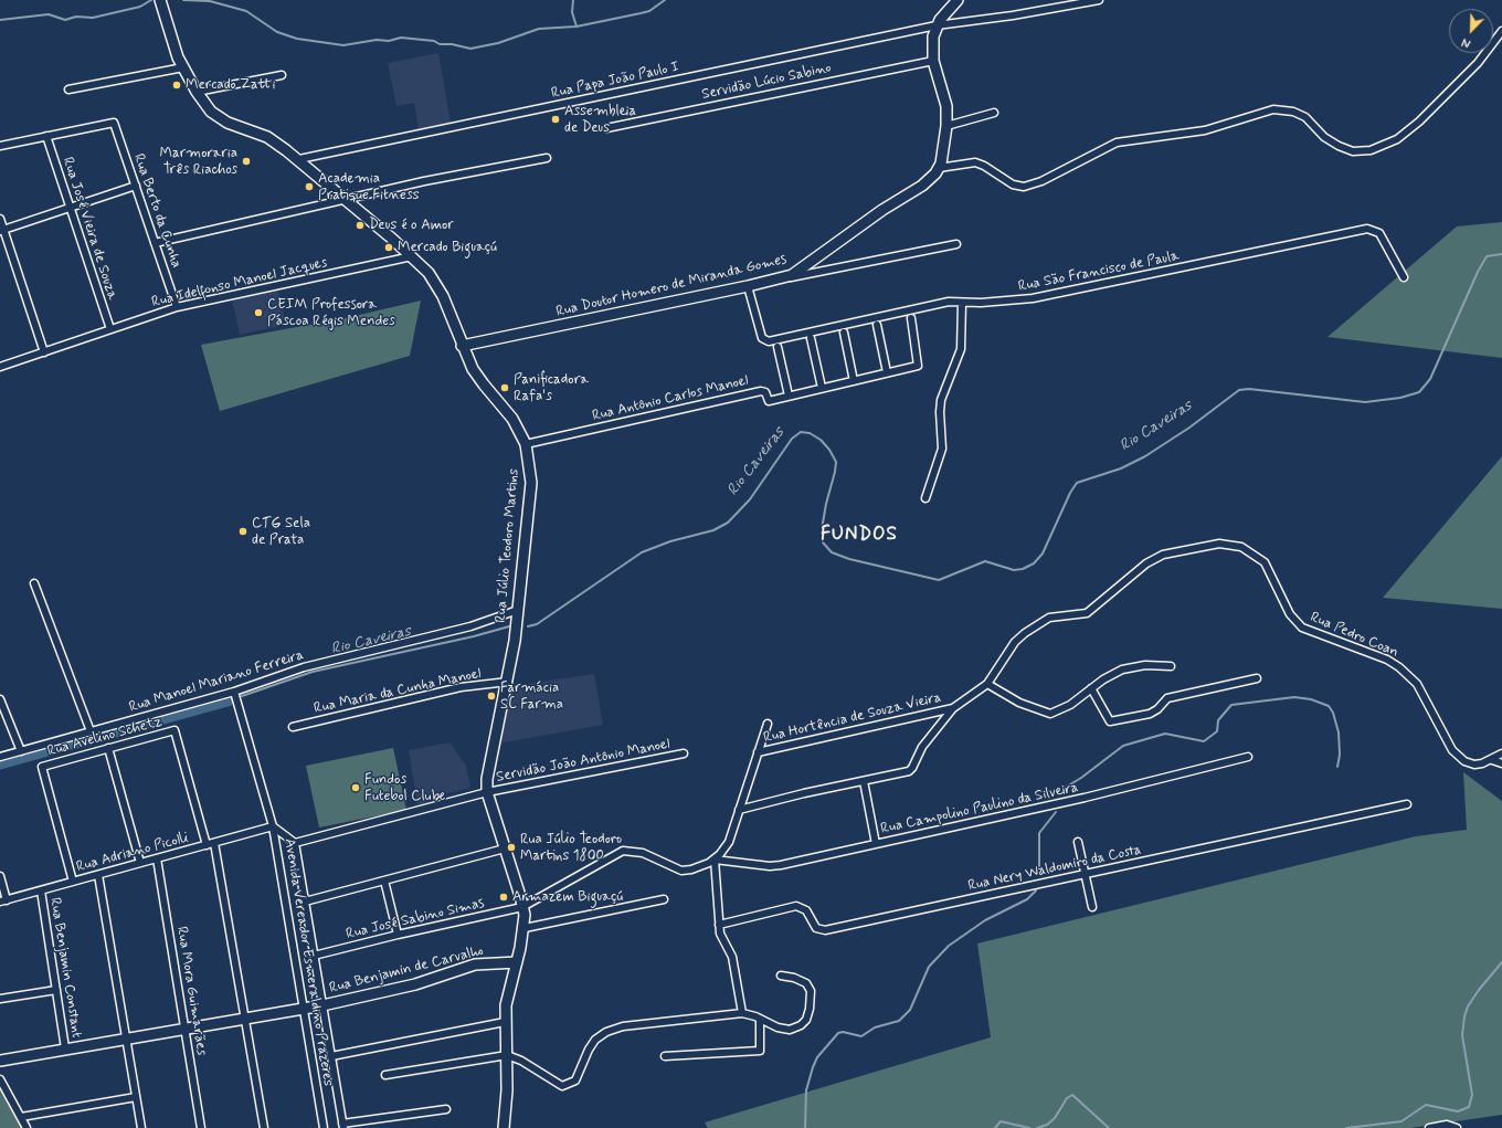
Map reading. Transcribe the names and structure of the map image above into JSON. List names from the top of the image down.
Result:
{
  "streets": {
    "main road": ["Rua Doutor Homero de Miranda Gomes", "Rua Júlio Teodoro Martins", "Rua Benjamin de Carvalho"],
    "street": [
      "Rua Papa João Paulo I",
      "Servidão Lúcio Sabino",
      "Rua Berto da Cunha",
      "Rua José Vieira de Souza",
      "Rua São Francisco de Paula",
      "Rua Idelfonso Manoel Jacques",
      "Rua Antônio Carlos Manoel",
      "Rua Pedro Coan",
      "Rua Manoel Mariano Ferreira",
      "Rua Maria da Cunha Manoel",
      "Rua Hortência de Souza Vieira",
      "Rua Avelino Schetz",
      "Servidão João Antônio Manoel",
      "Rua Campolino Paulino da Silveira",
      "Rua Adriano Picolli",
      "Rua Nery Waldomiro da Costa",
      "Rua José Sabino Simas",
      "Avenida Vereador Esmeraldino Prazeres",
      "Rua Benjamin Constant",
      "Rua Mora Guimarães"
    ]
  },
  "crossings": [
    ["Rua Papa João Paulo I", "Rua Doutor Homero de Miranda Gomes"],
    ["Rua Papa João Paulo I", "Rua Júlio Teodoro Martins"],
    ["Servidão Lúcio Sabino", "Rua Doutor Homero de Miranda Gomes"],
    ["Rua Berto da Cunha", "Rua José Vieira de Souza"],
    ["Rua Berto da Cunha", "Rua Idelfonso Manoel Jacques"],
    ["Rua José Vieira de Souza", "Rua Idelfonso Manoel Jacques"],
    ["Rua São Francisco de Paula", "Rua Doutor Homero de Miranda Gomes"],
    ["Rua Idelfonso Manoel Jacques", "Rua Júlio Teodoro Martins"],
    ["Rua Doutor Homero de Miranda Gomes", "Rua Júlio Teodoro Martins"],
    ["Rua Antônio Carlos Manoel", "Rua Júlio Teodoro Martins"],
    ["Rua Júlio Teodoro Martins", "Rua Manoel Mariano Ferreira"],
    ["Rua Júlio Teodoro Martins", "Rua Maria da Cunha Manoel"],
    ["Rua Júlio Teodoro Martins", "Servidão João Antônio Manoel"],
    ["Rua Júlio Teodoro Martins", "Rua José Sabino Simas"],
    ["Rua Júlio Teodoro Martins", "Rua Benjamin de Carvalho"],
    ["Rua Pedro Coan", "Rua Hortência de Souza Vieira"],
    ["Rua Avelino Schetz", "Rua Adriano Picolli"],
    ["Servidão João Antônio Manoel", "Avenida Vereador Esmeraldino Prazeres"],
    ["Rua Campolino Paulino da Silveira", "Rua José Sabino Simas"],
    ["Rua Adriano Picolli", "Avenida Vereador Esmeraldino Prazeres"],
    ["Rua Adriano Picolli", "Rua Benjamin Constant"],
    ["Rua Adriano Picolli", "Rua Mora Guimarães"],
    ["Rua José Sabino Simas", "Avenida Vereador Esmeraldino Prazeres"],
    ["Avenida Vereador Esmeraldino Prazeres", "Rua Benjamin de Carvalho"],
    ["Rua Benjamin Constant", "Rua Benjamin de Carvalho"],
    ["Rua Benjamin de Carvalho", "Rua Mora Guimarães"]
  ],
  "districts": ["FUNDOS"],
  "water": ["Rio Caveiras"],
  "places": [
    "Mercado Zatti",
    "Assembleia de Deus",
    "Marmoraria Três Riachos",
    "Academia Pratique Fitness",
    "Deus é o Amor",
    "Mercado Biguaçú",
    "CEIM Professora Páscoa Régis Mendes",
    "Panificadora Rafa's",
    "CTG Sela de Prata",
    "Farmácia SC Farma",
    "Fundos Futebol Clube",
    "Rua Júlio Teodoro Martins 1800",
    "Armazem Biguaçú"
  ],
  "north": "bottom left"
}
